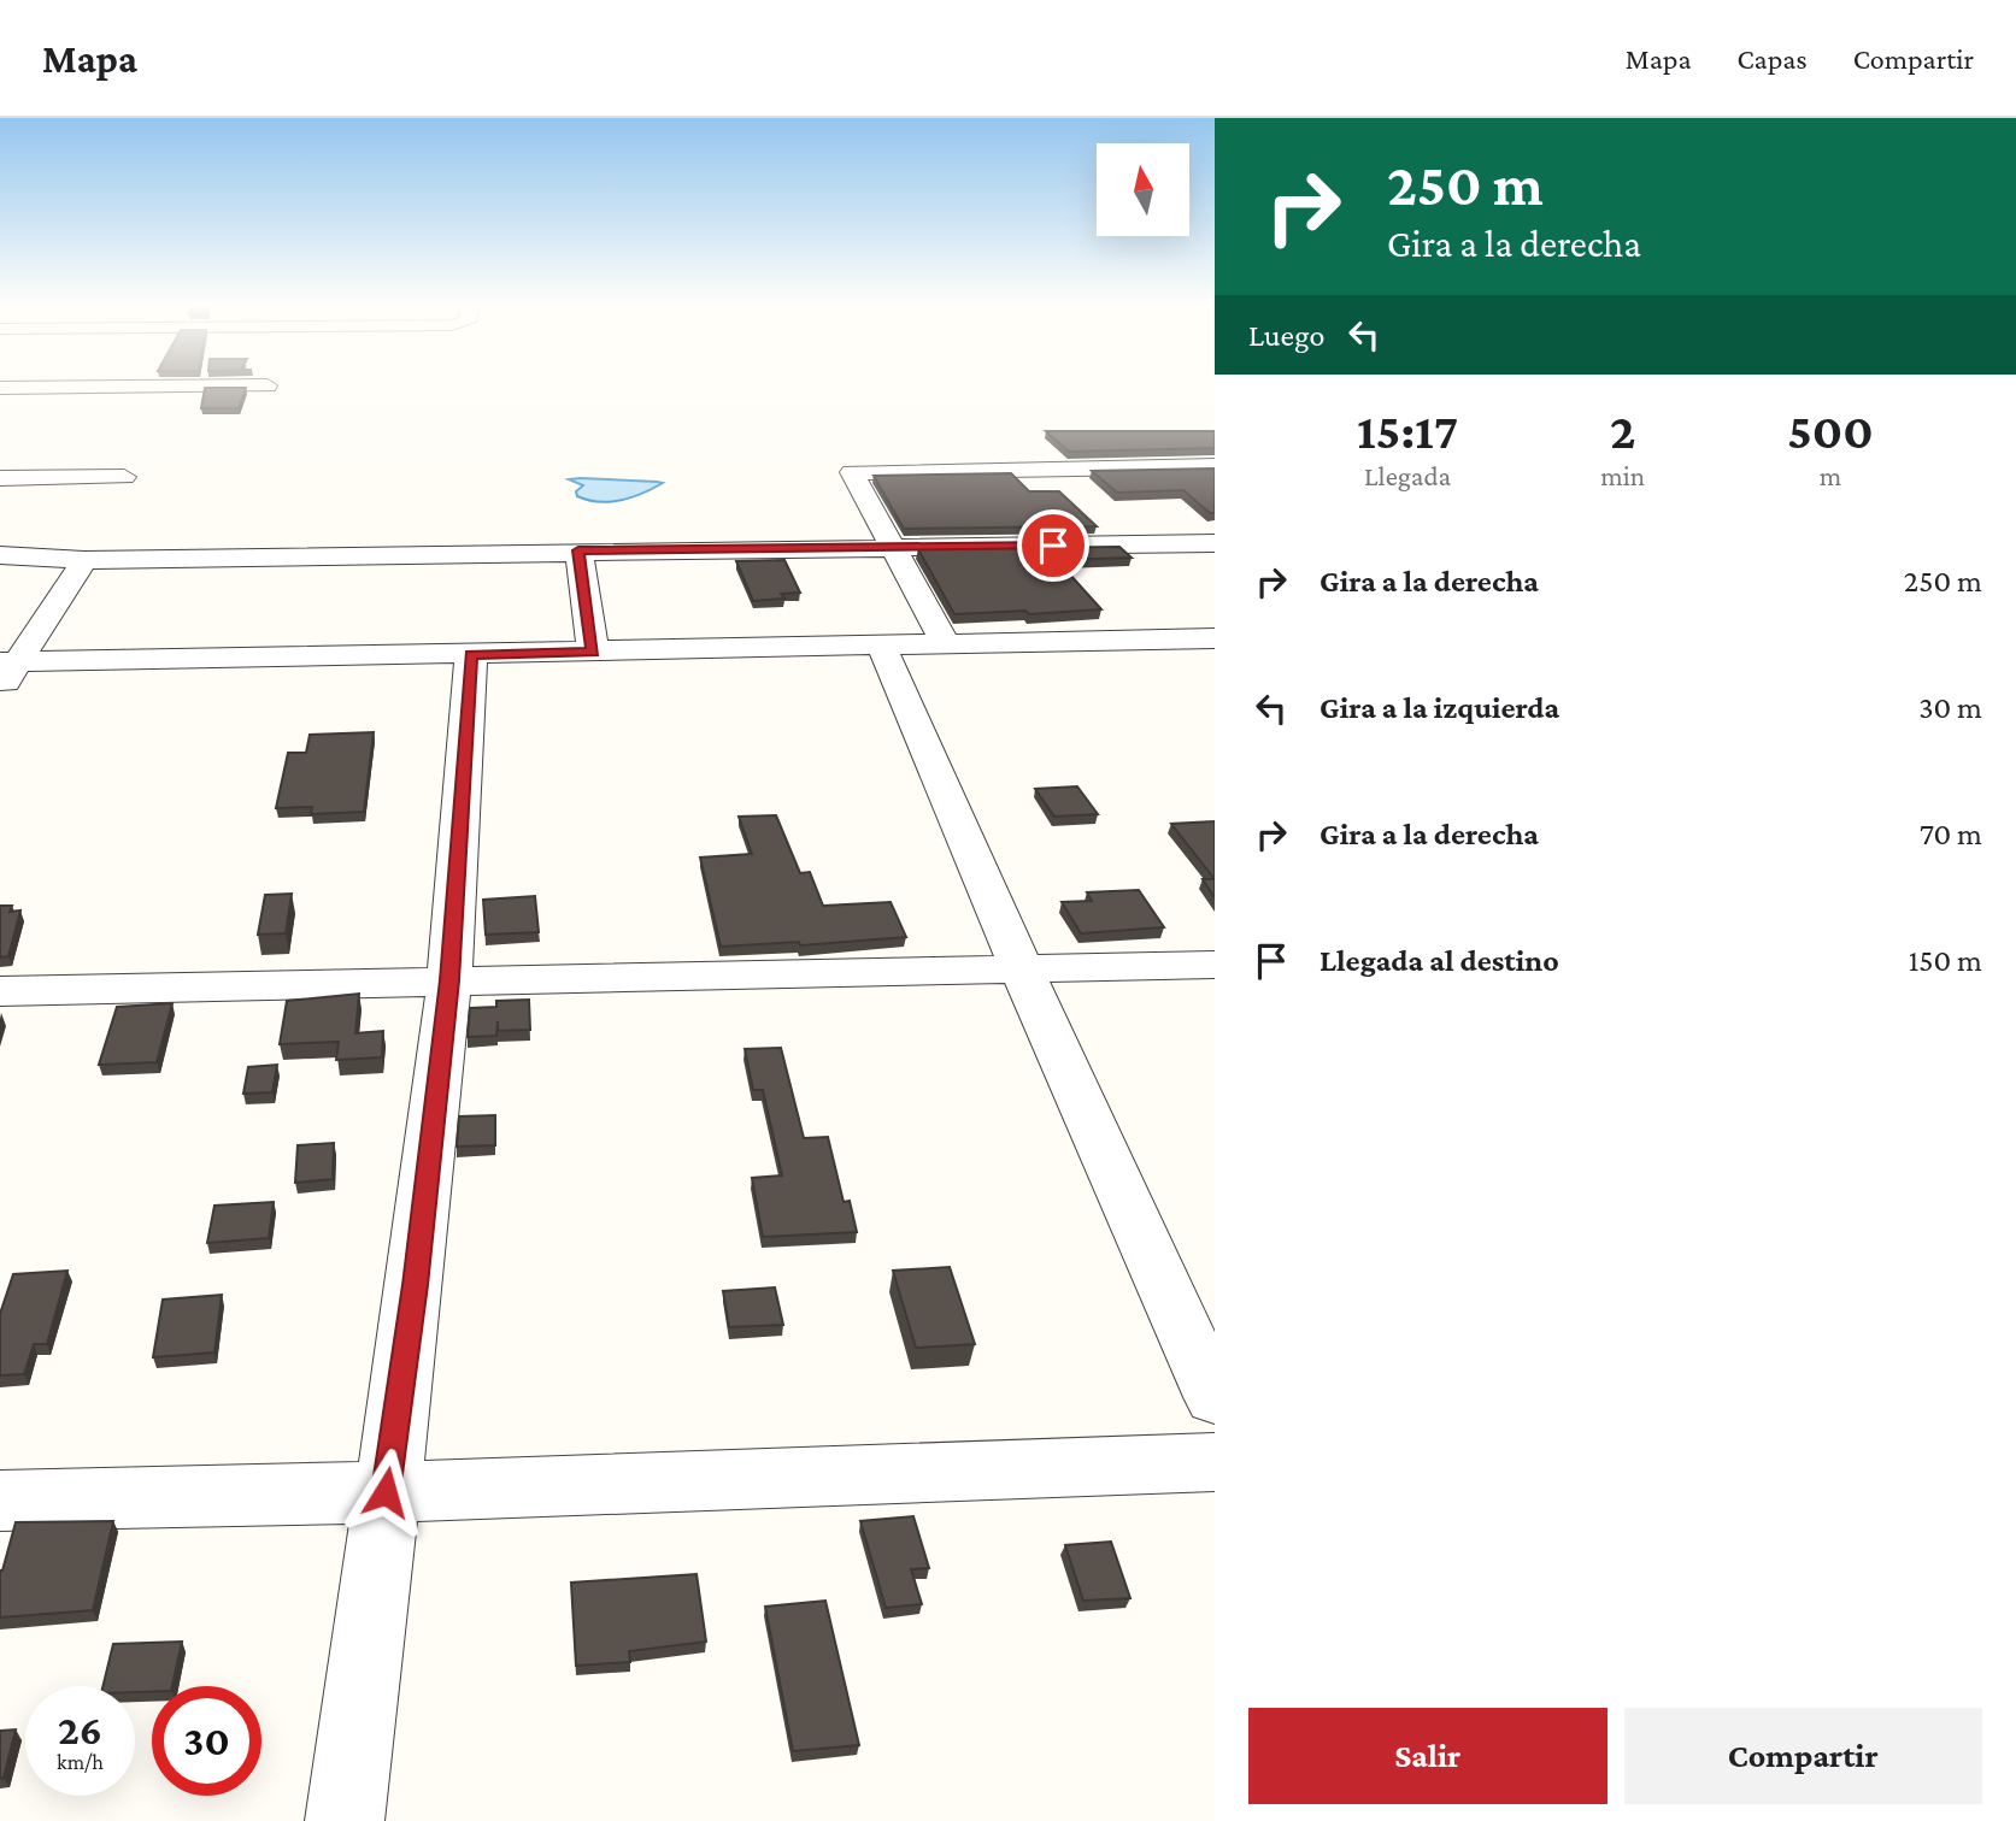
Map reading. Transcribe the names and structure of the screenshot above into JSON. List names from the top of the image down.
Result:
{
  "north": "top",
  "page": {
    "header": "Mapa",
    "nav": ["Mapa", "Capas", "Compartir"],
    "turn": ["250 m", "Gira a la derecha"],
    "then": "Luego",
    "eta": [
      "15:17",
      "Llegada",
      "2",
      "min",
      "500",
      "m"
    ],
    "list": [
      {
        "name": "Gira a la derecha",
        "value": "250 m"
      },
      {
        "name": "Gira a la izquierda",
        "value": "30 m"
      },
      {
        "name": "Gira a la derecha",
        "value": "70 m"
      },
      {
        "name": "Llegada al destino",
        "value": "150 m"
      }
    ],
    "speed": "26 km/h",
    "limit": "30",
    "buttons": ["Salir", "Compartir"]
  }
}
